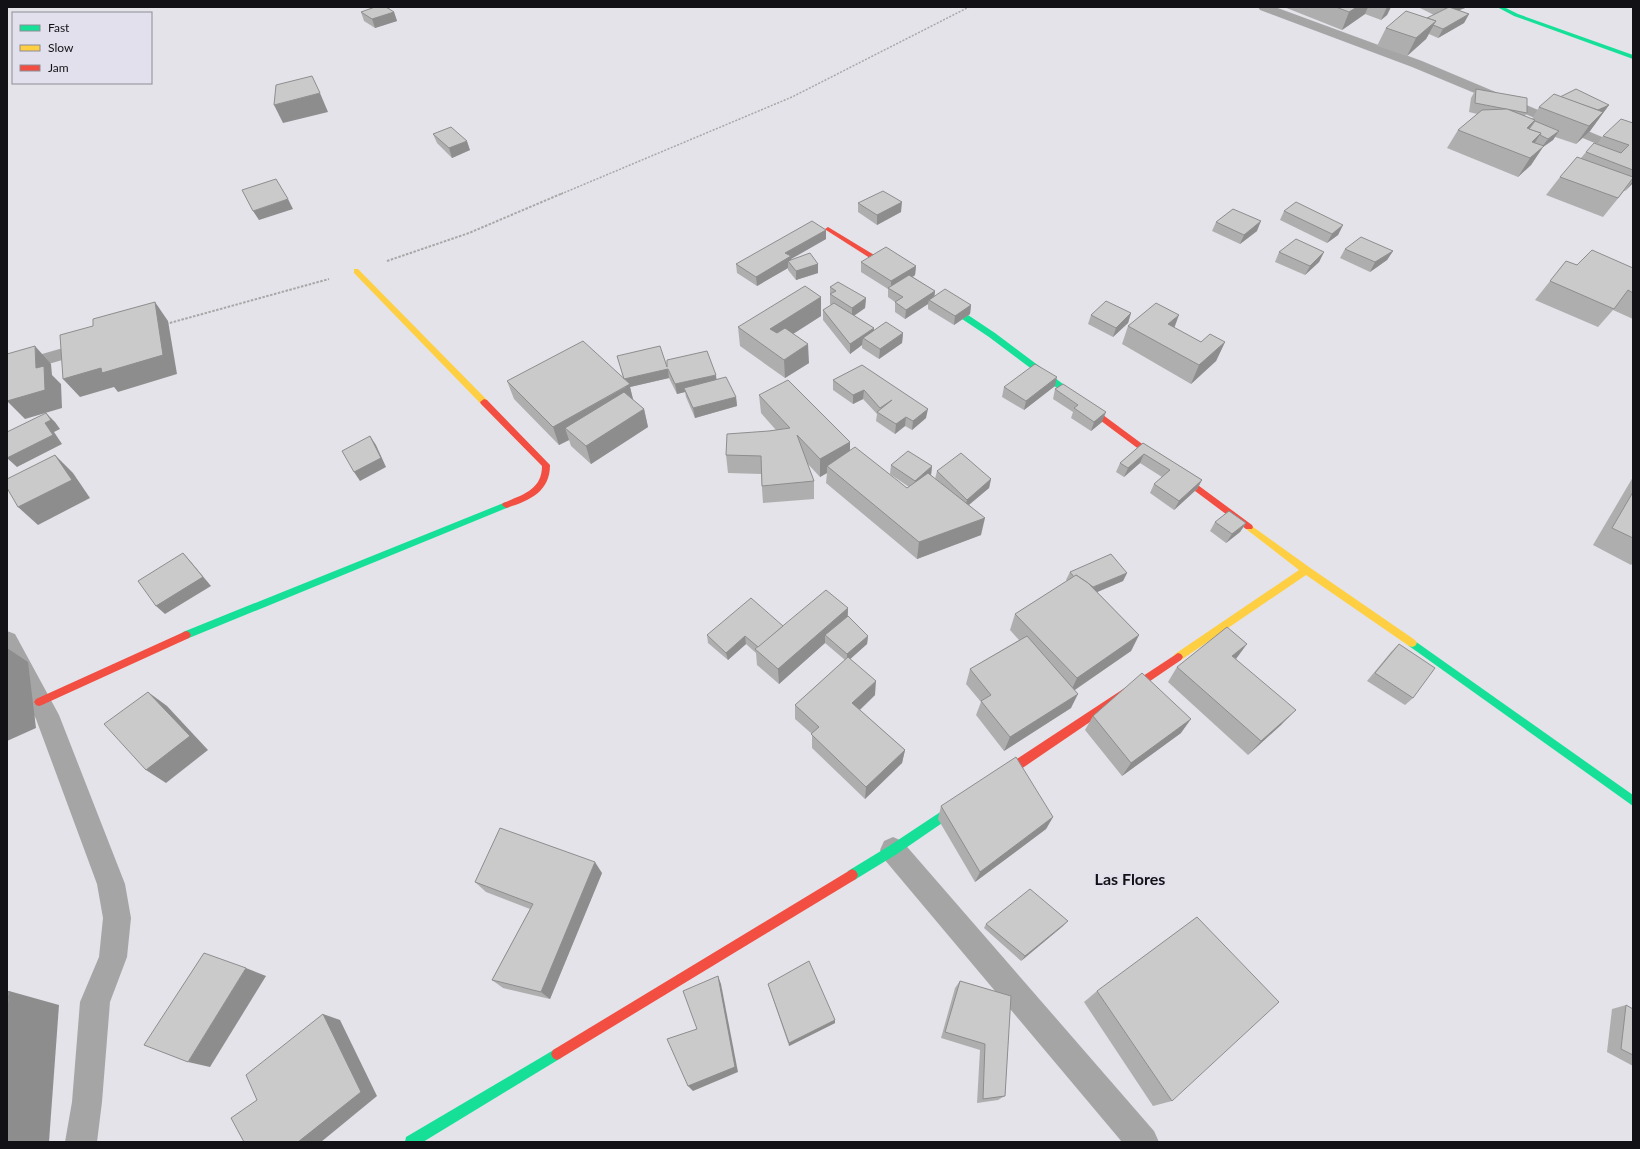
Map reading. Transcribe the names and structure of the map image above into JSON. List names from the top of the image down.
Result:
{
  "districts": ["Las Flores"],
  "legend": ["Fast", "Slow", "Jam"]
}
